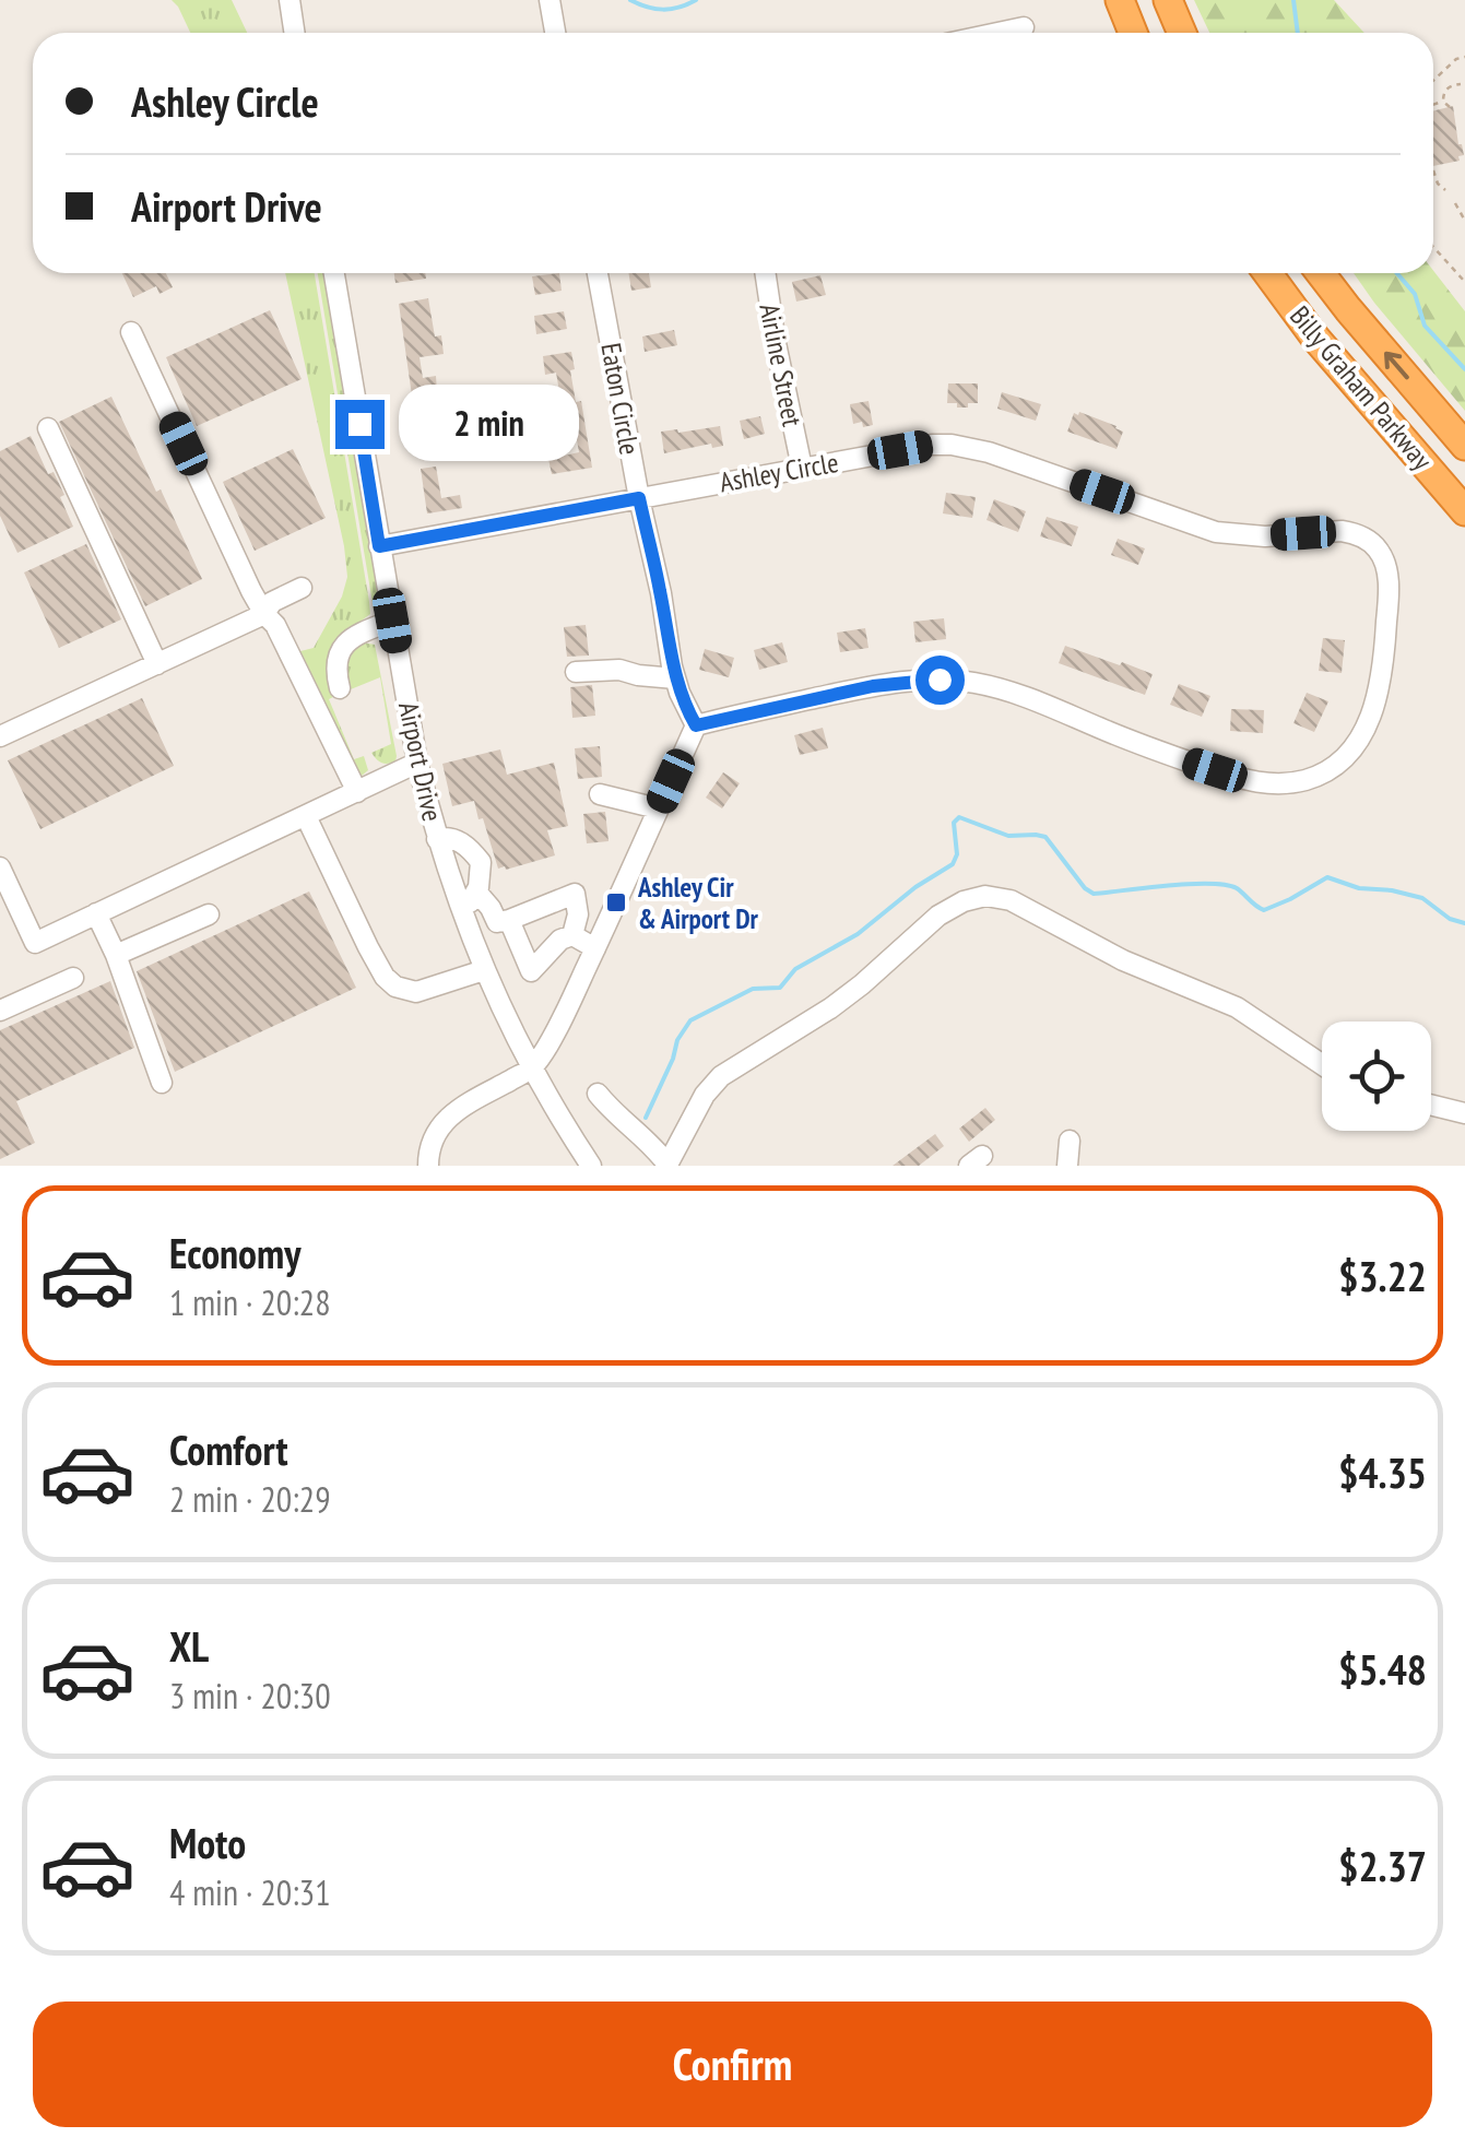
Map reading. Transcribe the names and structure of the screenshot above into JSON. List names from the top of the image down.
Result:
{
  "streets": {
    "highway": ["Billy Graham Parkway"],
    "street": [
      "Airline Street",
      "Eaton Circle",
      "Ashley Circle",
      "Airport Drive"
    ]
  },
  "crossings": [
    ["Airline Street", "Ashley Circle"],
    ["Eaton Circle", "Ashley Circle"],
    ["Ashley Circle", "Airport Drive"]
  ],
  "places": {
    "transit": ["Ashley Cir & Airport Dr"]
  },
  "page": {
    "banner": ["Ashley Circle", "Airport Drive"],
    "bubble": "2 min",
    "list": [
      {
        "name": "Economy",
        "note": "1 min · 20:28",
        "value": "$3.22"
      },
      {
        "name": "Comfort",
        "note": "2 min · 20:29",
        "value": "$4.35"
      },
      {
        "name": "XL",
        "note": "3 min · 20:30",
        "value": "$5.48"
      },
      {
        "name": "Moto",
        "note": "4 min · 20:31",
        "value": "$2.37"
      }
    ],
    "buttons": "Confirm"
  }
}
